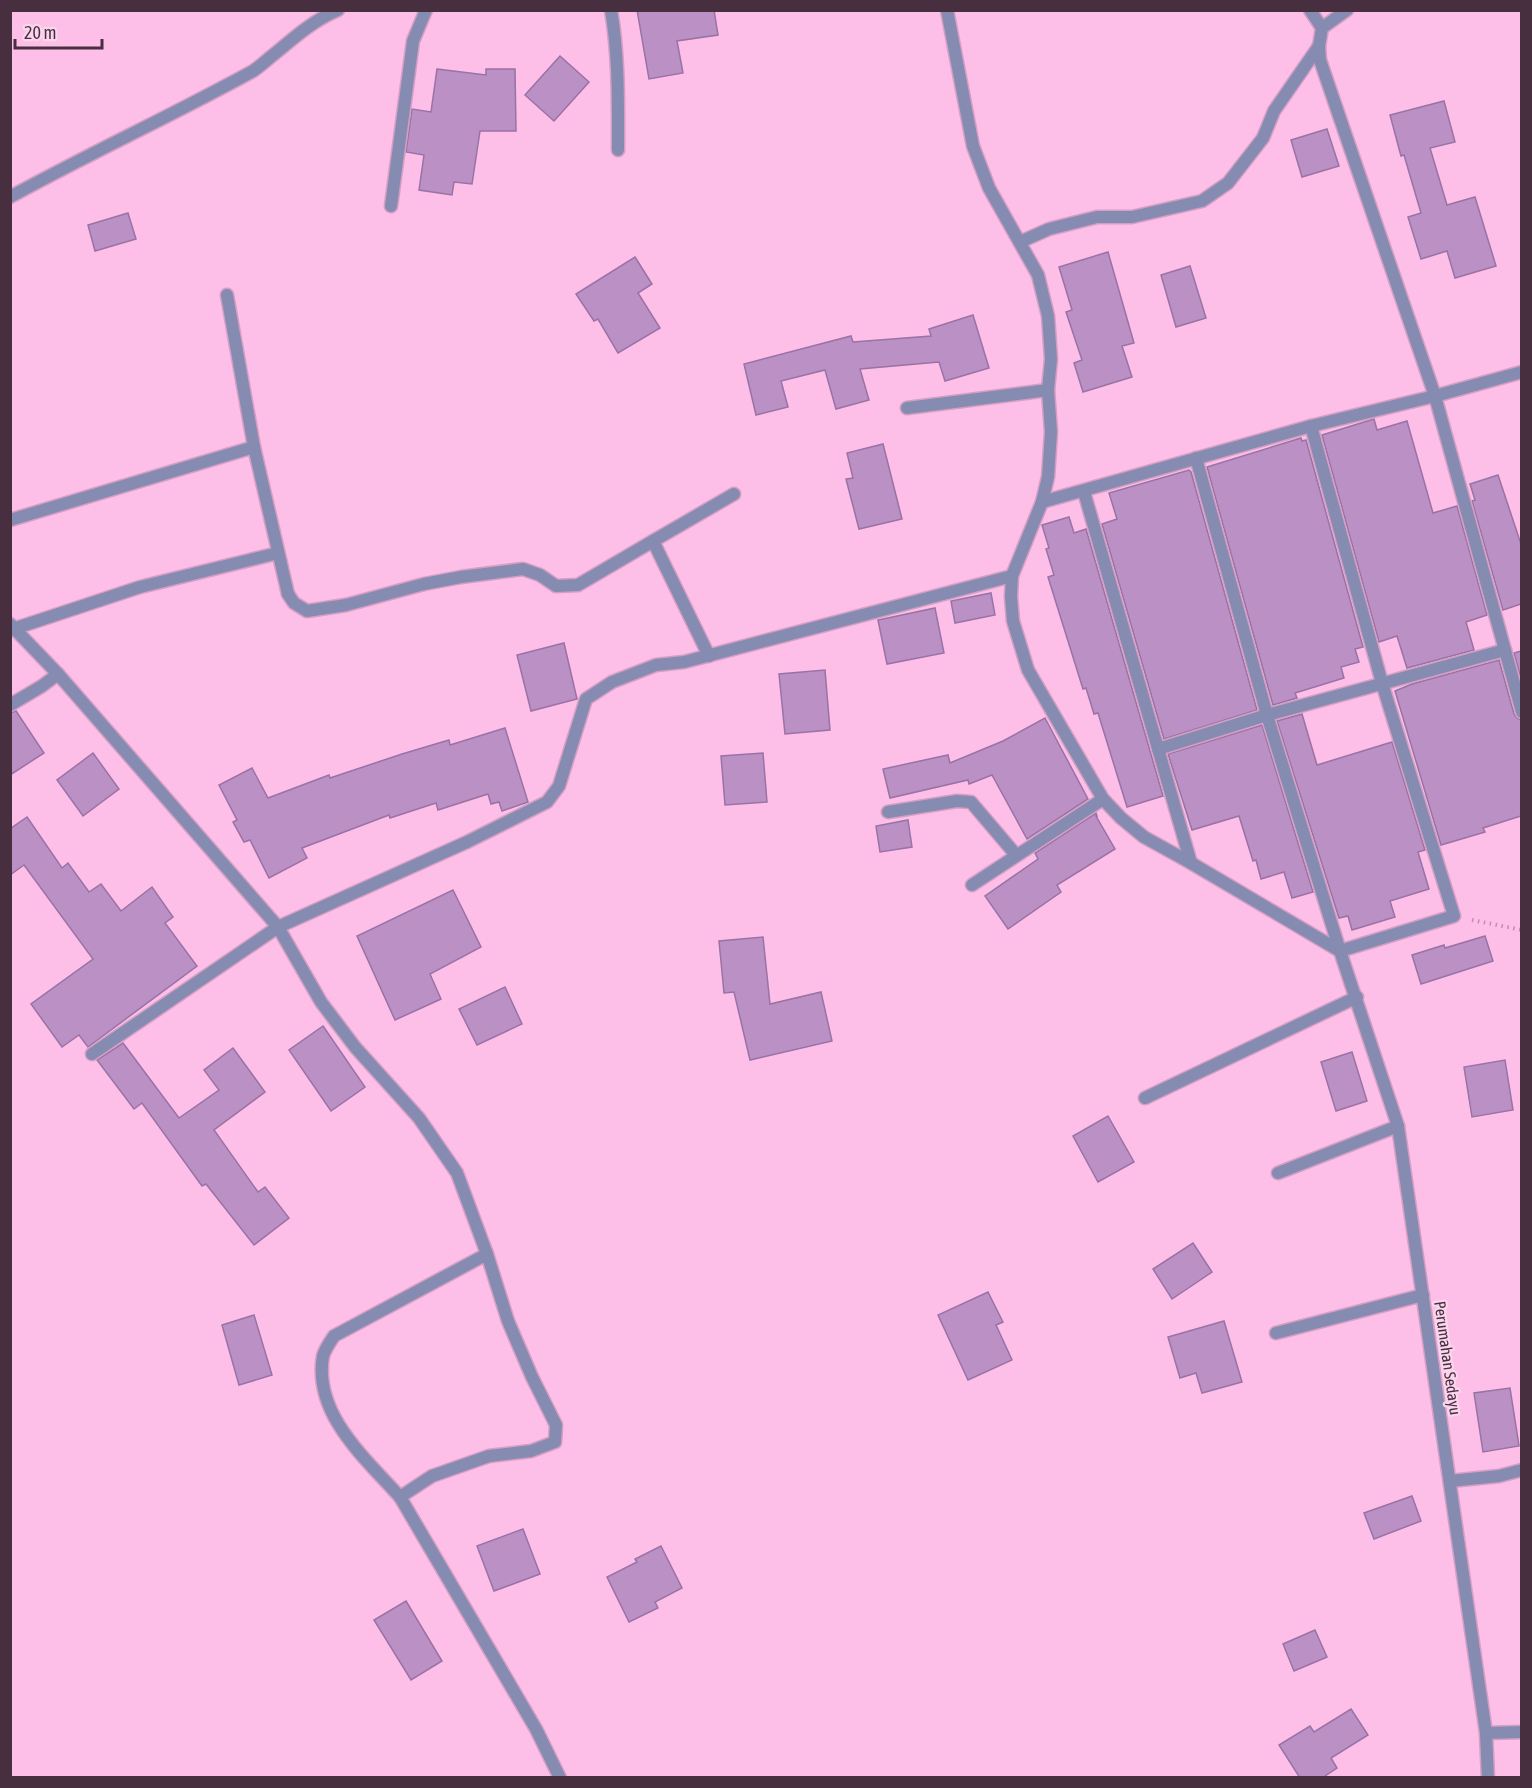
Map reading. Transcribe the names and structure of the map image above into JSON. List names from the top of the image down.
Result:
{
  "streets": {
    "street": ["Perumahan Sedayu"]
  },
  "scale_bar": "20 m"
}
